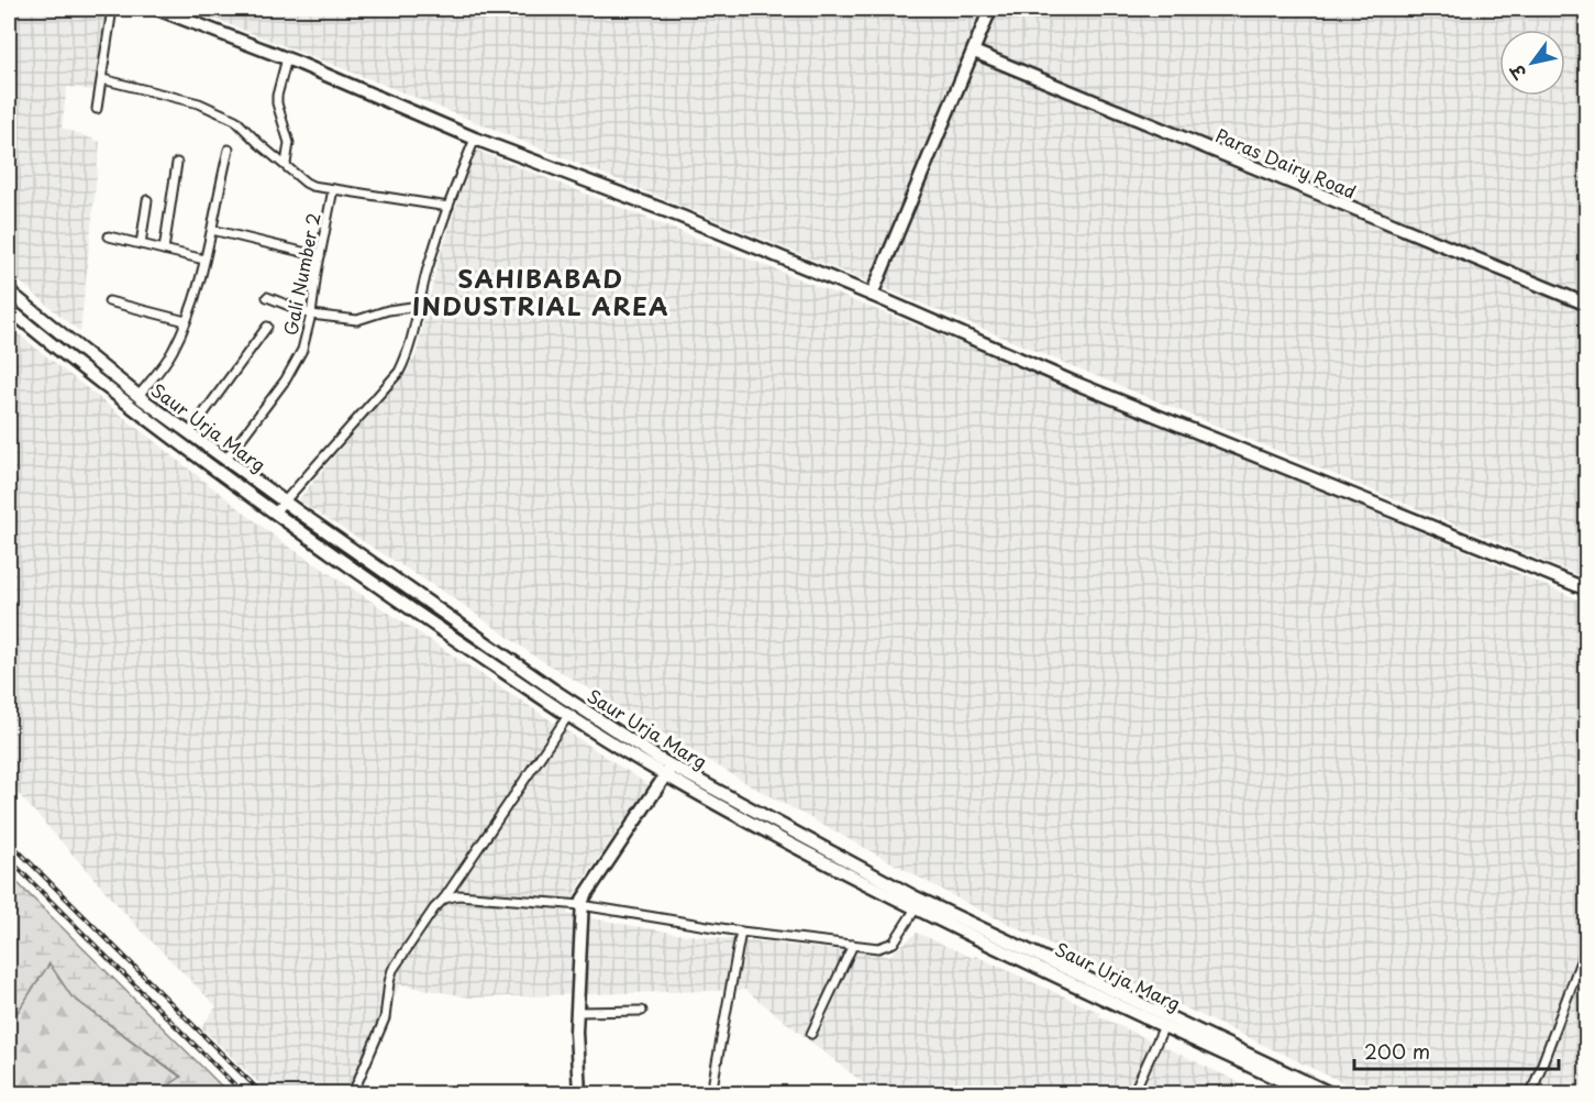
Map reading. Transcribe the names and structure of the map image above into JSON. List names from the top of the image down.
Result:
{
  "streets": {
    "street": ["Paras Dairy Road", "Gali Number 2", "Saur Urja Marg"]
  },
  "crossings": [
    ["Gali Number 2", "Saur Urja Marg"]
  ],
  "districts": ["SAHIBABAD INDUSTRIAL AREA"],
  "scale_bar": "200 m",
  "north": "bottom left"
}
